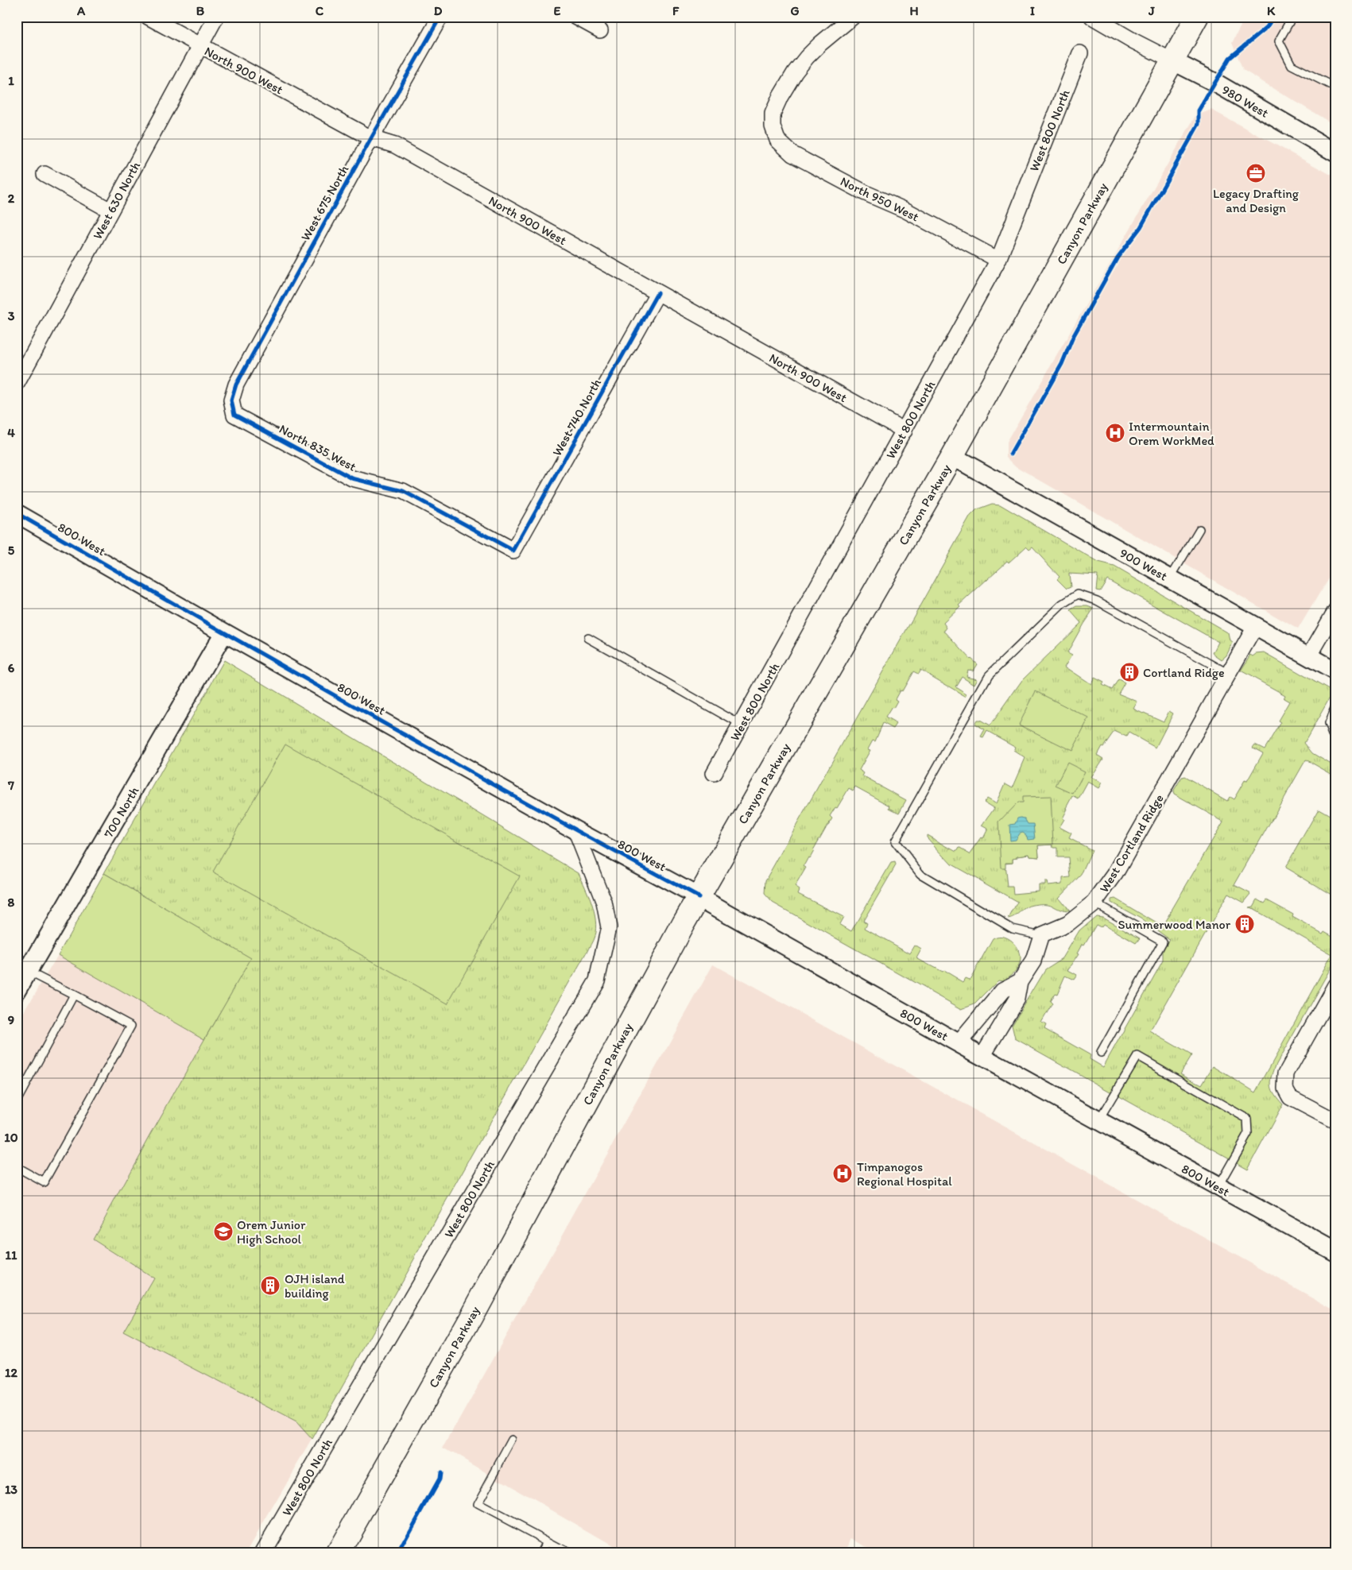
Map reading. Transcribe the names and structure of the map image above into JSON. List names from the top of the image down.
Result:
{
  "streets": {
    "highway": ["Canyon Parkway"],
    "street": [
      "North 900 West",
      "980 West",
      "West 800 North",
      "North 950 West",
      "West 630 North",
      "West 675 North",
      "West 740 North",
      "North 835 West",
      "800 West",
      "900 West",
      "700 North",
      "West Cortland Ridge"
    ]
  },
  "crossings": [
    ["North 900 West", "West 800 North"],
    ["North 900 West", "West 630 North"],
    ["North 900 West", "West 675 North"],
    ["North 900 West", "West 740 North"],
    ["980 West", "Canyon Parkway"],
    ["West 800 North", "North 950 West"],
    ["West 800 North", "800 West"],
    ["West 675 North", "North 835 West"],
    ["Canyon Parkway", "800 West"],
    ["Canyon Parkway", "900 West"],
    ["West 740 North", "North 835 West"],
    ["800 West", "700 North"],
    ["900 West", "West Cortland Ridge"]
  ],
  "places": {
    "office": ["Legacy Drafting and Design"],
    "hospital": ["Intermountain Orem WorkMed", "Timpanogos Regional Hospital"],
    "building": ["Cortland Ridge", "Summerwood Manor", "OJH island building"],
    "school or university": ["Orem Junior High School"]
  },
  "grid": {
    "columns": [
      "A",
      "B",
      "C",
      "D",
      "E",
      "F",
      "G",
      "H",
      "I",
      "J",
      "K"
    ],
    "rows": [
      "1",
      "2",
      "3",
      "4",
      "5",
      "6",
      "7",
      "8",
      "9",
      "10",
      "11",
      "12",
      "13"
    ]
  }
}
